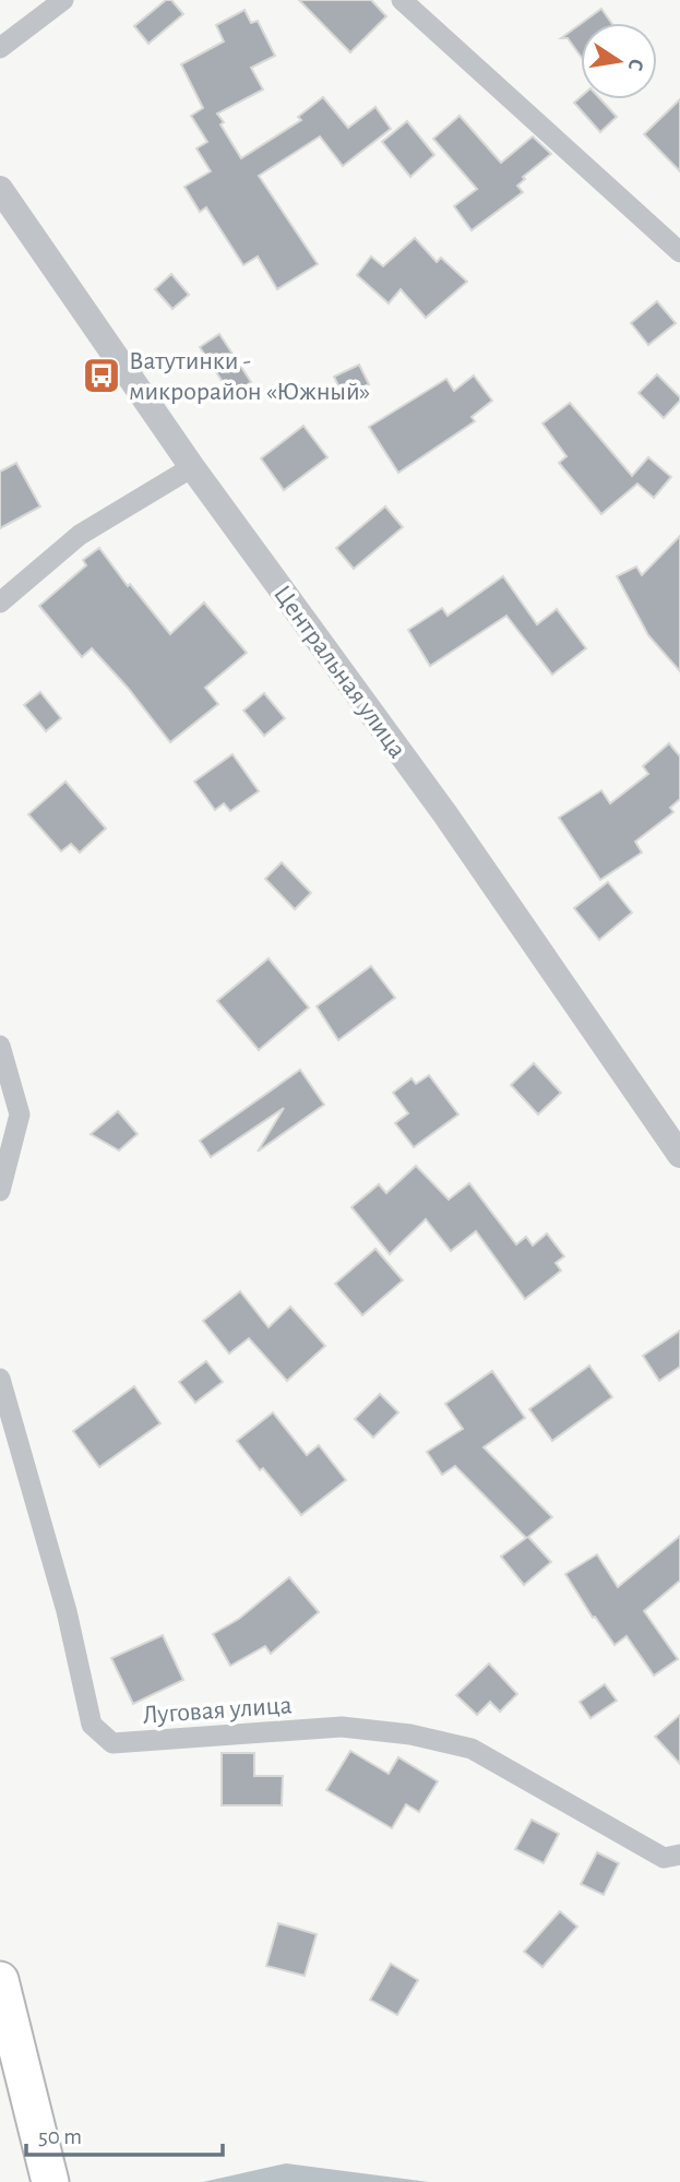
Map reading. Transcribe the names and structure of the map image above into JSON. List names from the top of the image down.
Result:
{
  "streets": {
    "street": ["Центральная улица", "Луговая улица"]
  },
  "places": {
    "bus stop": ["Ватутинки - микрорайон «Южный»"]
  },
  "scale_bar": "50 m",
  "north": "right"
}
